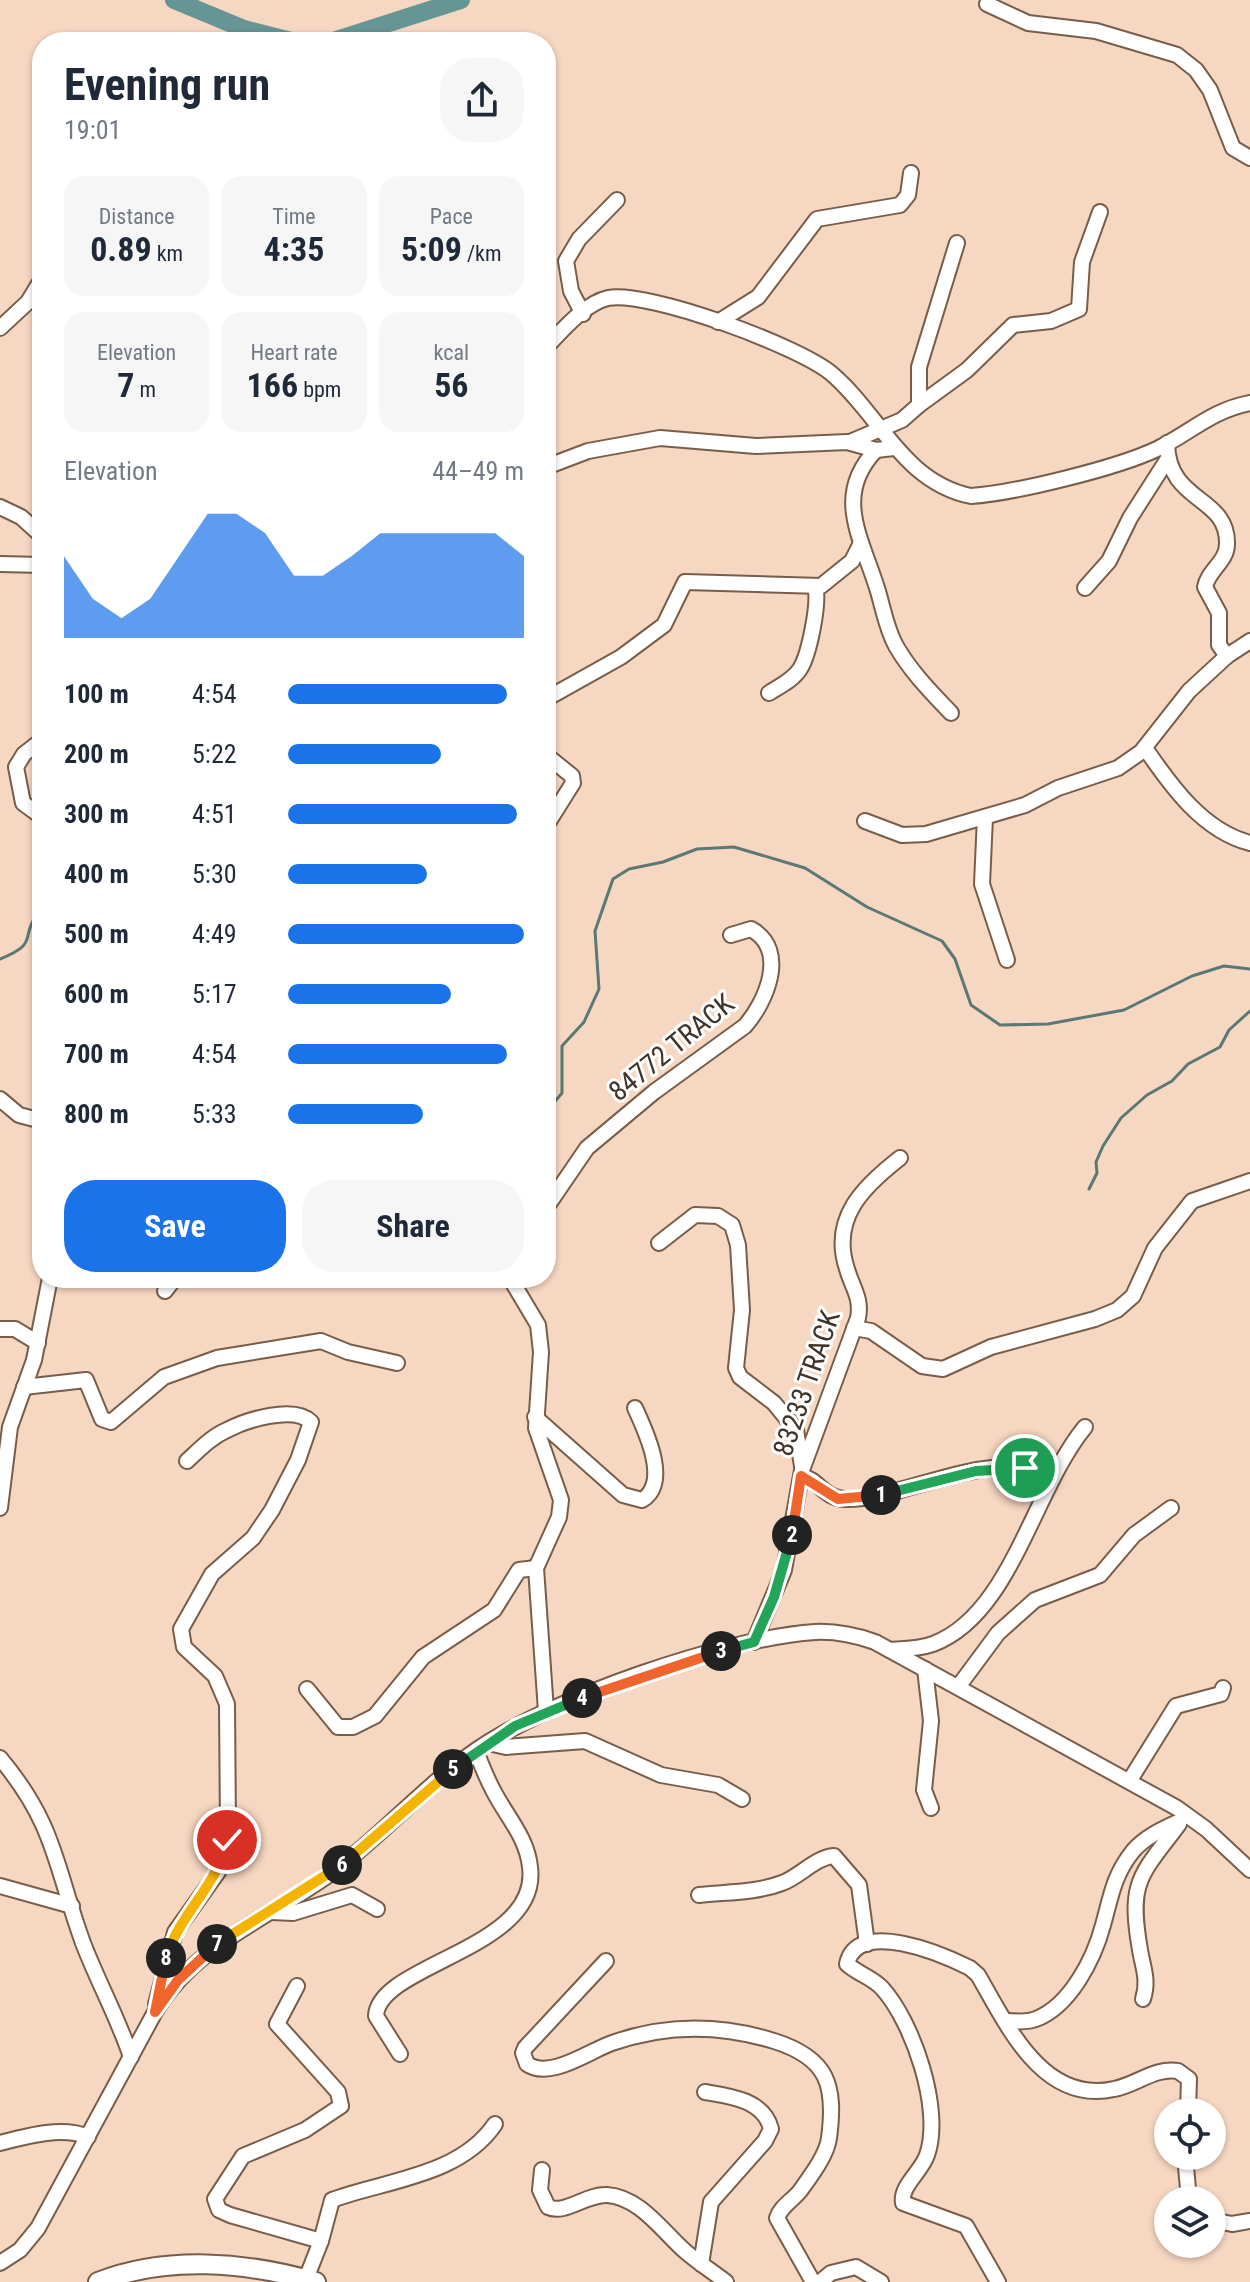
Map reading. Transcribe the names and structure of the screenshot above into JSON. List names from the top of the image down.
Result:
{
  "streets": {
    "street": ["84772 TRACK", "83233 TRACK"]
  },
  "page": {
    "heading": ["Evening run", "19:01"],
    "stats": [
      ["Distance", "0.89 km"],
      ["Time", "4:35"],
      ["Pace", "5:09 /km"],
      ["Elevation", "7 m"],
      ["Heart rate", "166 bpm"],
      ["kcal", "56"]
    ],
    "chart": ["Elevation", "44–49 m"],
    "list": [
      {
        "name": "100 m",
        "note": "4:54"
      },
      {
        "name": "200 m",
        "note": "5:22"
      },
      {
        "name": "300 m",
        "note": "4:51"
      },
      {
        "name": "400 m",
        "note": "5:30"
      },
      {
        "name": "500 m",
        "note": "4:49"
      },
      {
        "name": "600 m",
        "note": "5:17"
      },
      {
        "name": "700 m",
        "note": "4:54"
      },
      {
        "name": "800 m",
        "note": "5:33"
      }
    ],
    "buttons": ["Save", "Share"],
    "pins": [
      "1",
      "2",
      "3",
      "4",
      "5",
      "6",
      "7",
      "8"
    ]
  }
}
